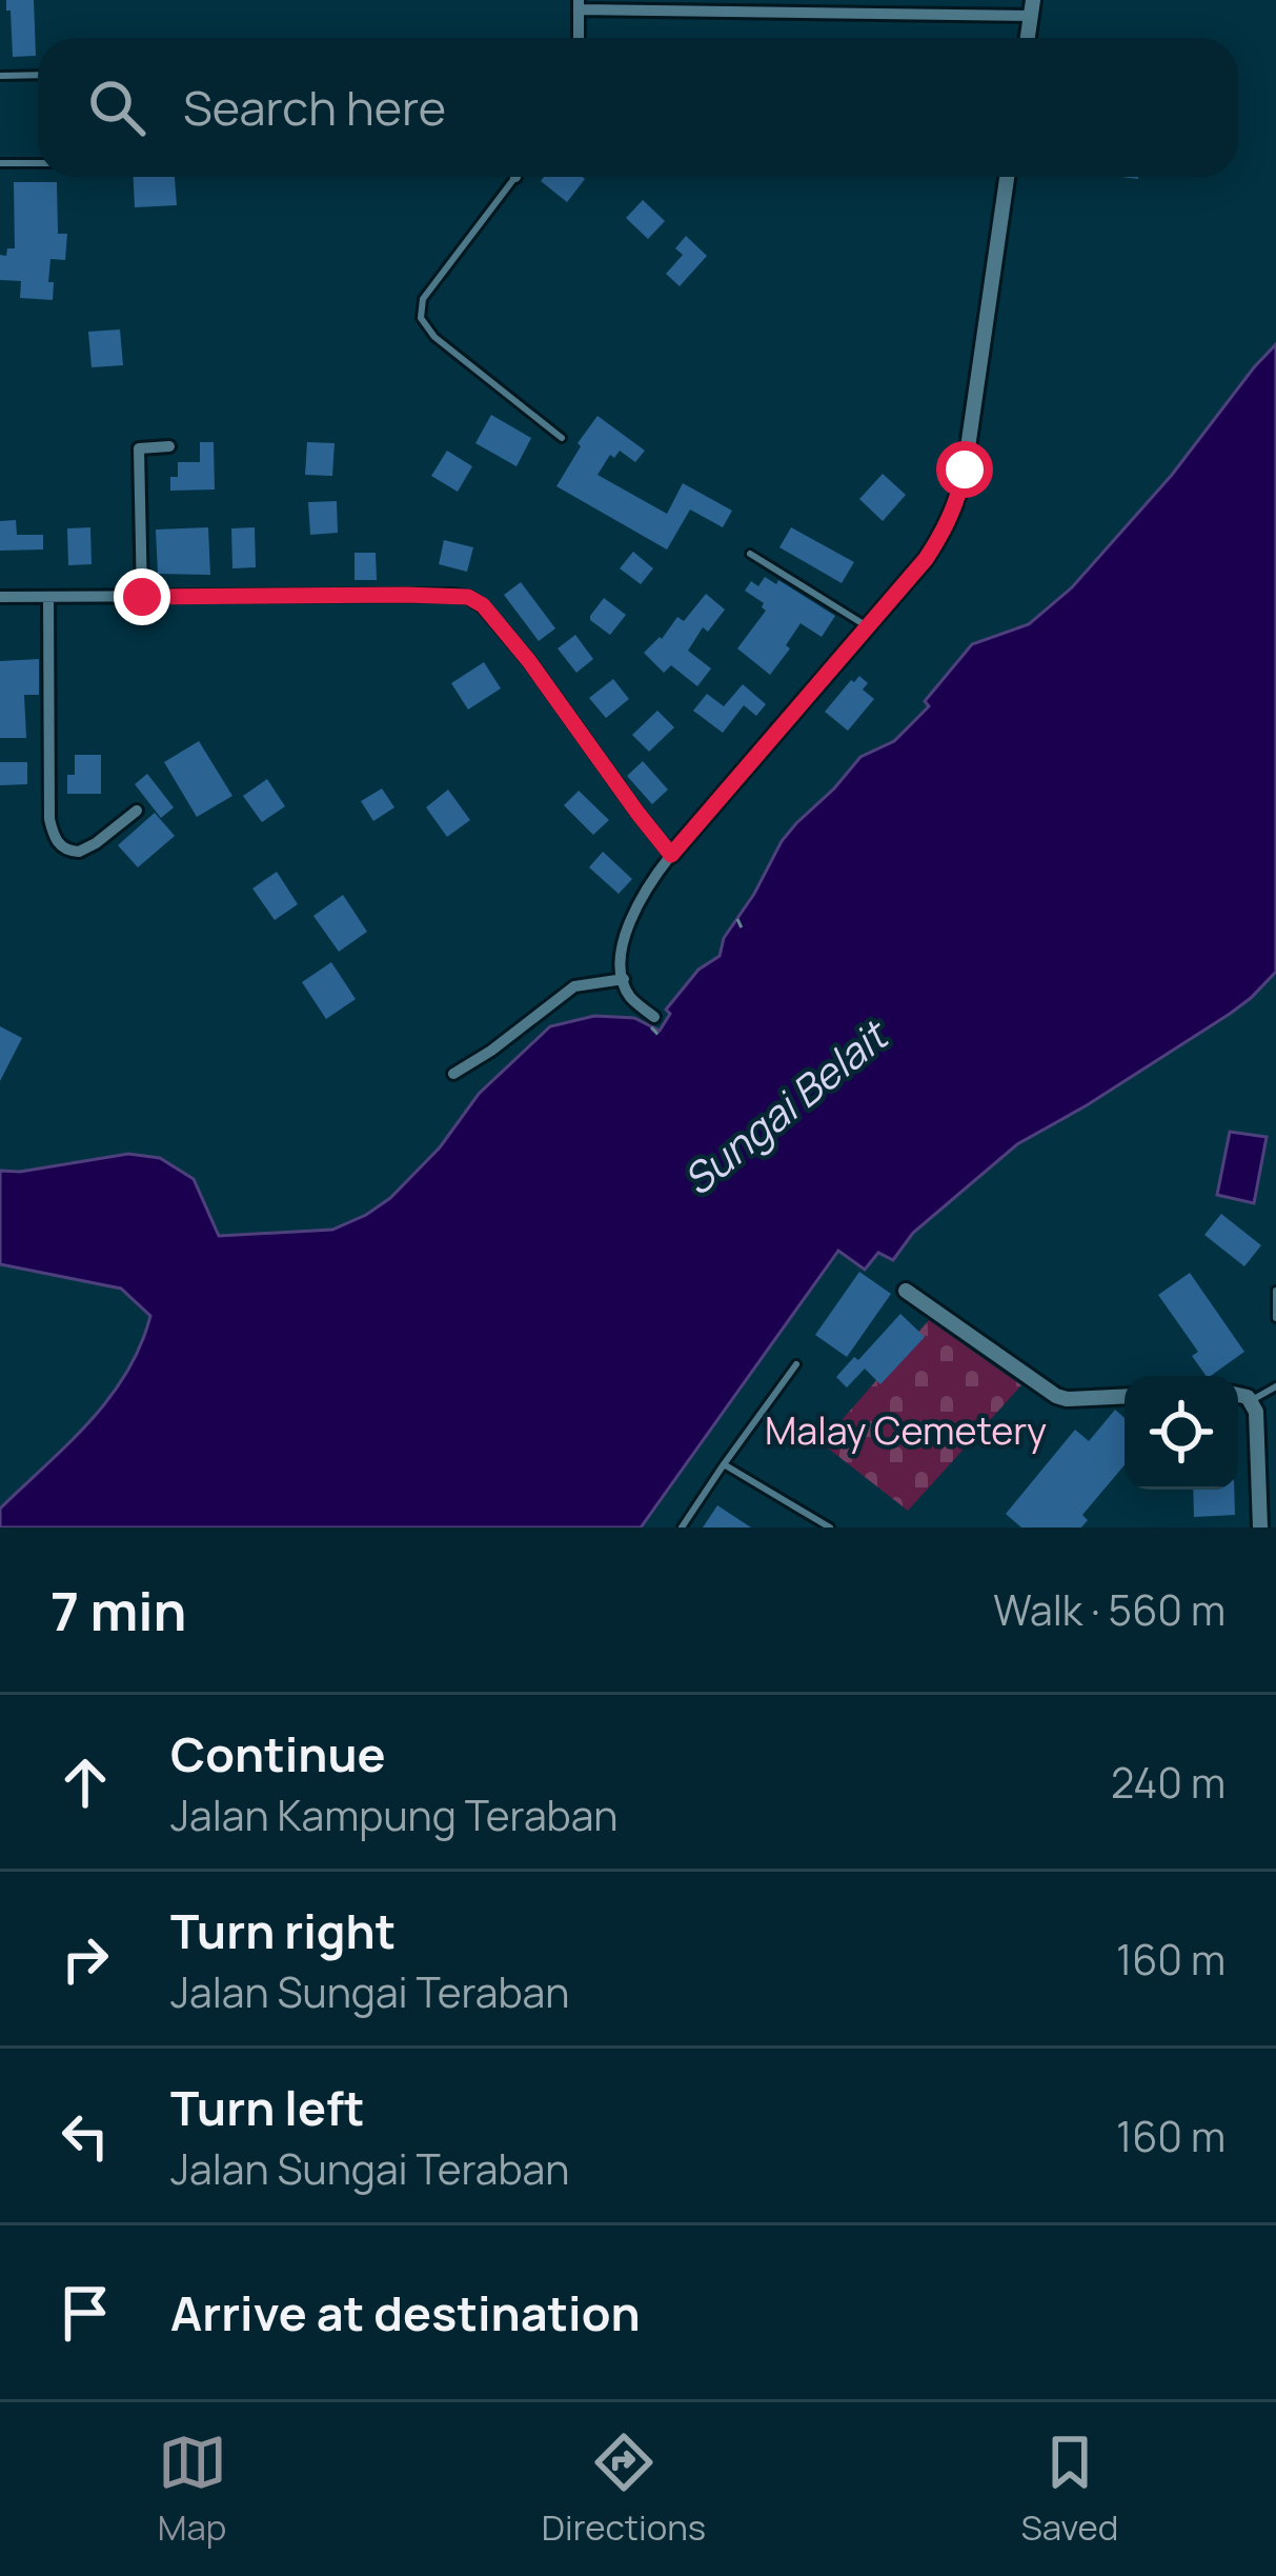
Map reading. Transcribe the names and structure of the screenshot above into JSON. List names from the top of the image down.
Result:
{
  "water": ["Sungai Belait"],
  "parks": ["Malay Cemetery"],
  "page": {
    "search": "Search here",
    "heading": ["7 min", "Walk · 560 m"],
    "list": [
      ["Continue", "Jalan Kampung Teraban", "240 m"],
      ["Turn right", "Jalan Sungai Teraban", "160 m"],
      ["Turn left", "Jalan Sungai Teraban", "160 m"],
      "Arrive at destination"
    ],
    "nav": ["Map", "Directions", "Saved"]
  }
}
